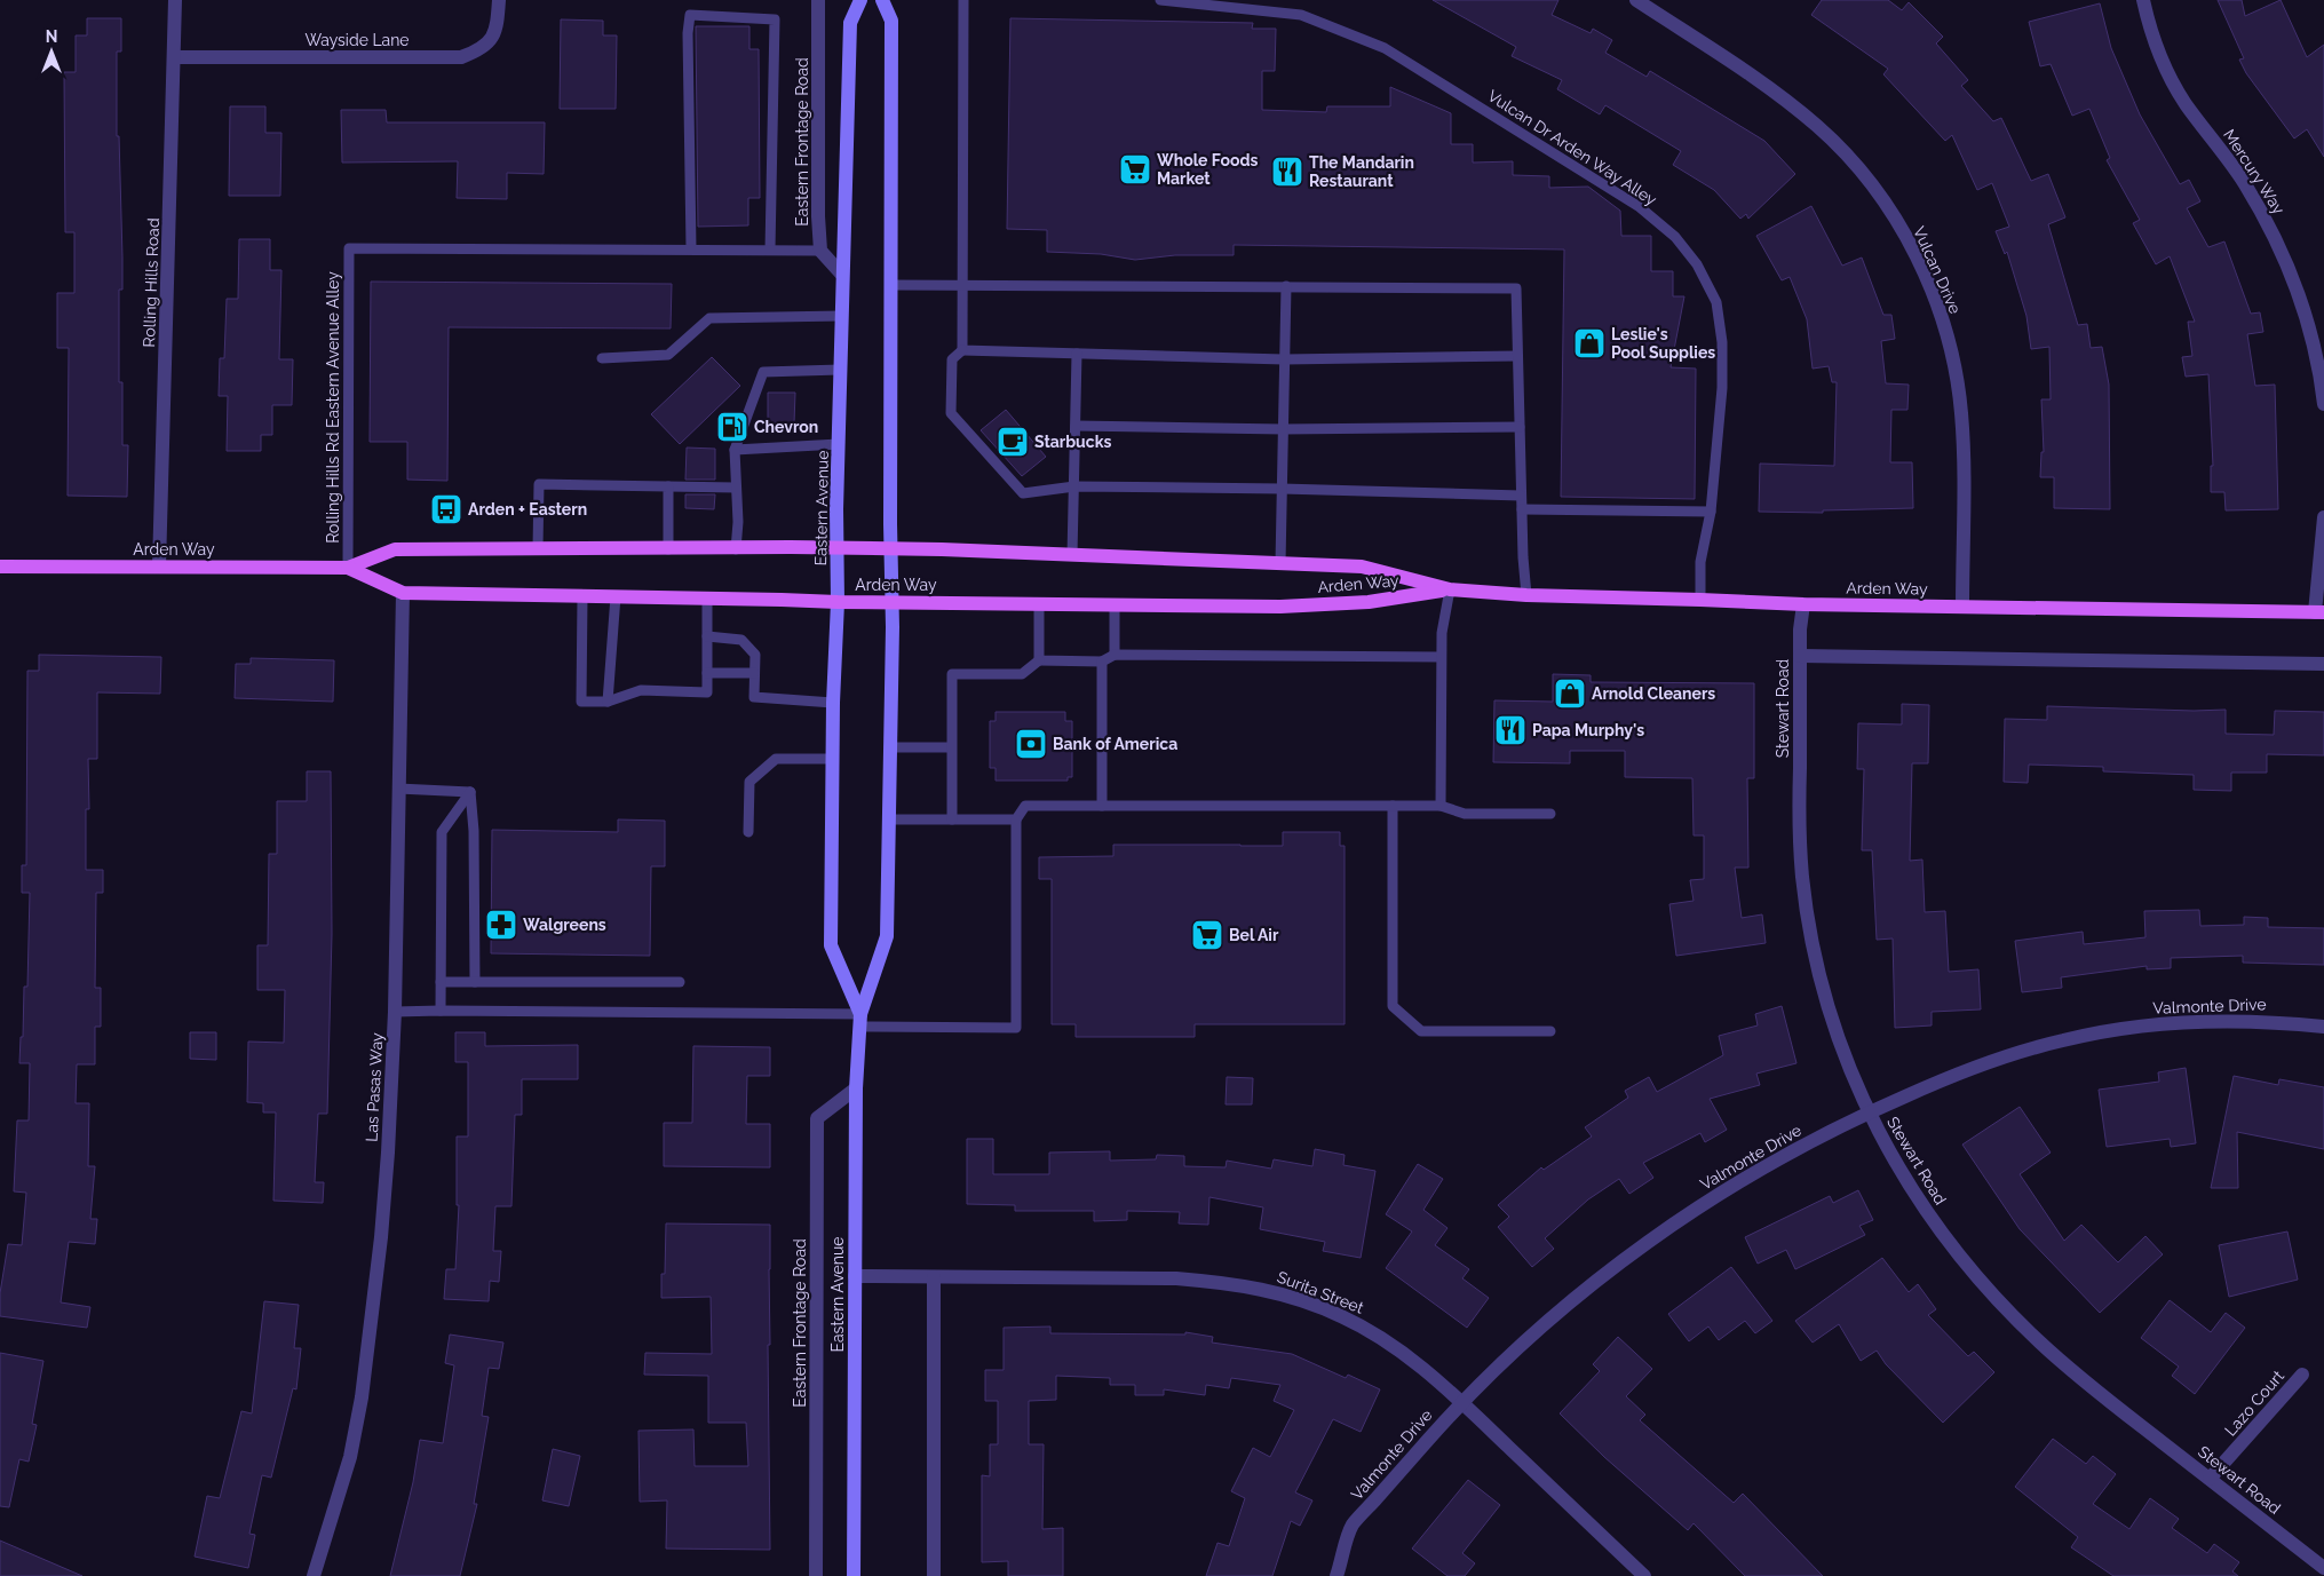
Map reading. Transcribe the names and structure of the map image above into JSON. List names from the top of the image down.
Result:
{
  "streets": {
    "main road": ["Eastern Avenue", "Arden Way"],
    "street": [
      "Wayside Lane",
      "Eastern Frontage Road",
      "Mercury Way",
      "Vulcan Drive",
      "Rolling Hills Road",
      "Stewart Road",
      "Valmonte Drive",
      "Las Pasas Way",
      "Surita Street",
      "Lazo Court"
    ],
    "lane": ["Vulcan Dr Arden Way Alley", "Rolling Hills Rd Eastern Avenue Alley"]
  },
  "crossings": [
    ["Wayside Lane", "Rolling Hills Road"],
    ["Eastern Frontage Road", "Eastern Avenue"],
    ["Vulcan Dr Arden Way Alley", "Arden Way"],
    ["Vulcan Drive", "Arden Way"],
    ["Rolling Hills Road", "Arden Way"],
    ["Rolling Hills Rd Eastern Avenue Alley", "Arden Way"],
    ["Eastern Avenue", "Arden Way"],
    ["Eastern Avenue", "Surita Street"],
    ["Arden Way", "Stewart Road"],
    ["Arden Way", "Las Pasas Way"],
    ["Stewart Road", "Valmonte Drive"],
    ["Stewart Road", "Lazo Court"],
    ["Valmonte Drive", "Surita Street"]
  ],
  "places": {
    "supermarket": ["Whole Foods Market", "Bel Air"],
    "restaurant": ["The Mandarin Restaurant", "Papa Murphy's"],
    "shop": ["Leslie's Pool Supplies", "Arnold Cleaners"],
    "fuel station": ["Chevron"],
    "cafe": ["Starbucks"],
    "bus stop": ["Arden + Eastern"],
    "bank": ["Bank of America"],
    "pharmacy": ["Walgreens"]
  },
  "north": "top"
}
